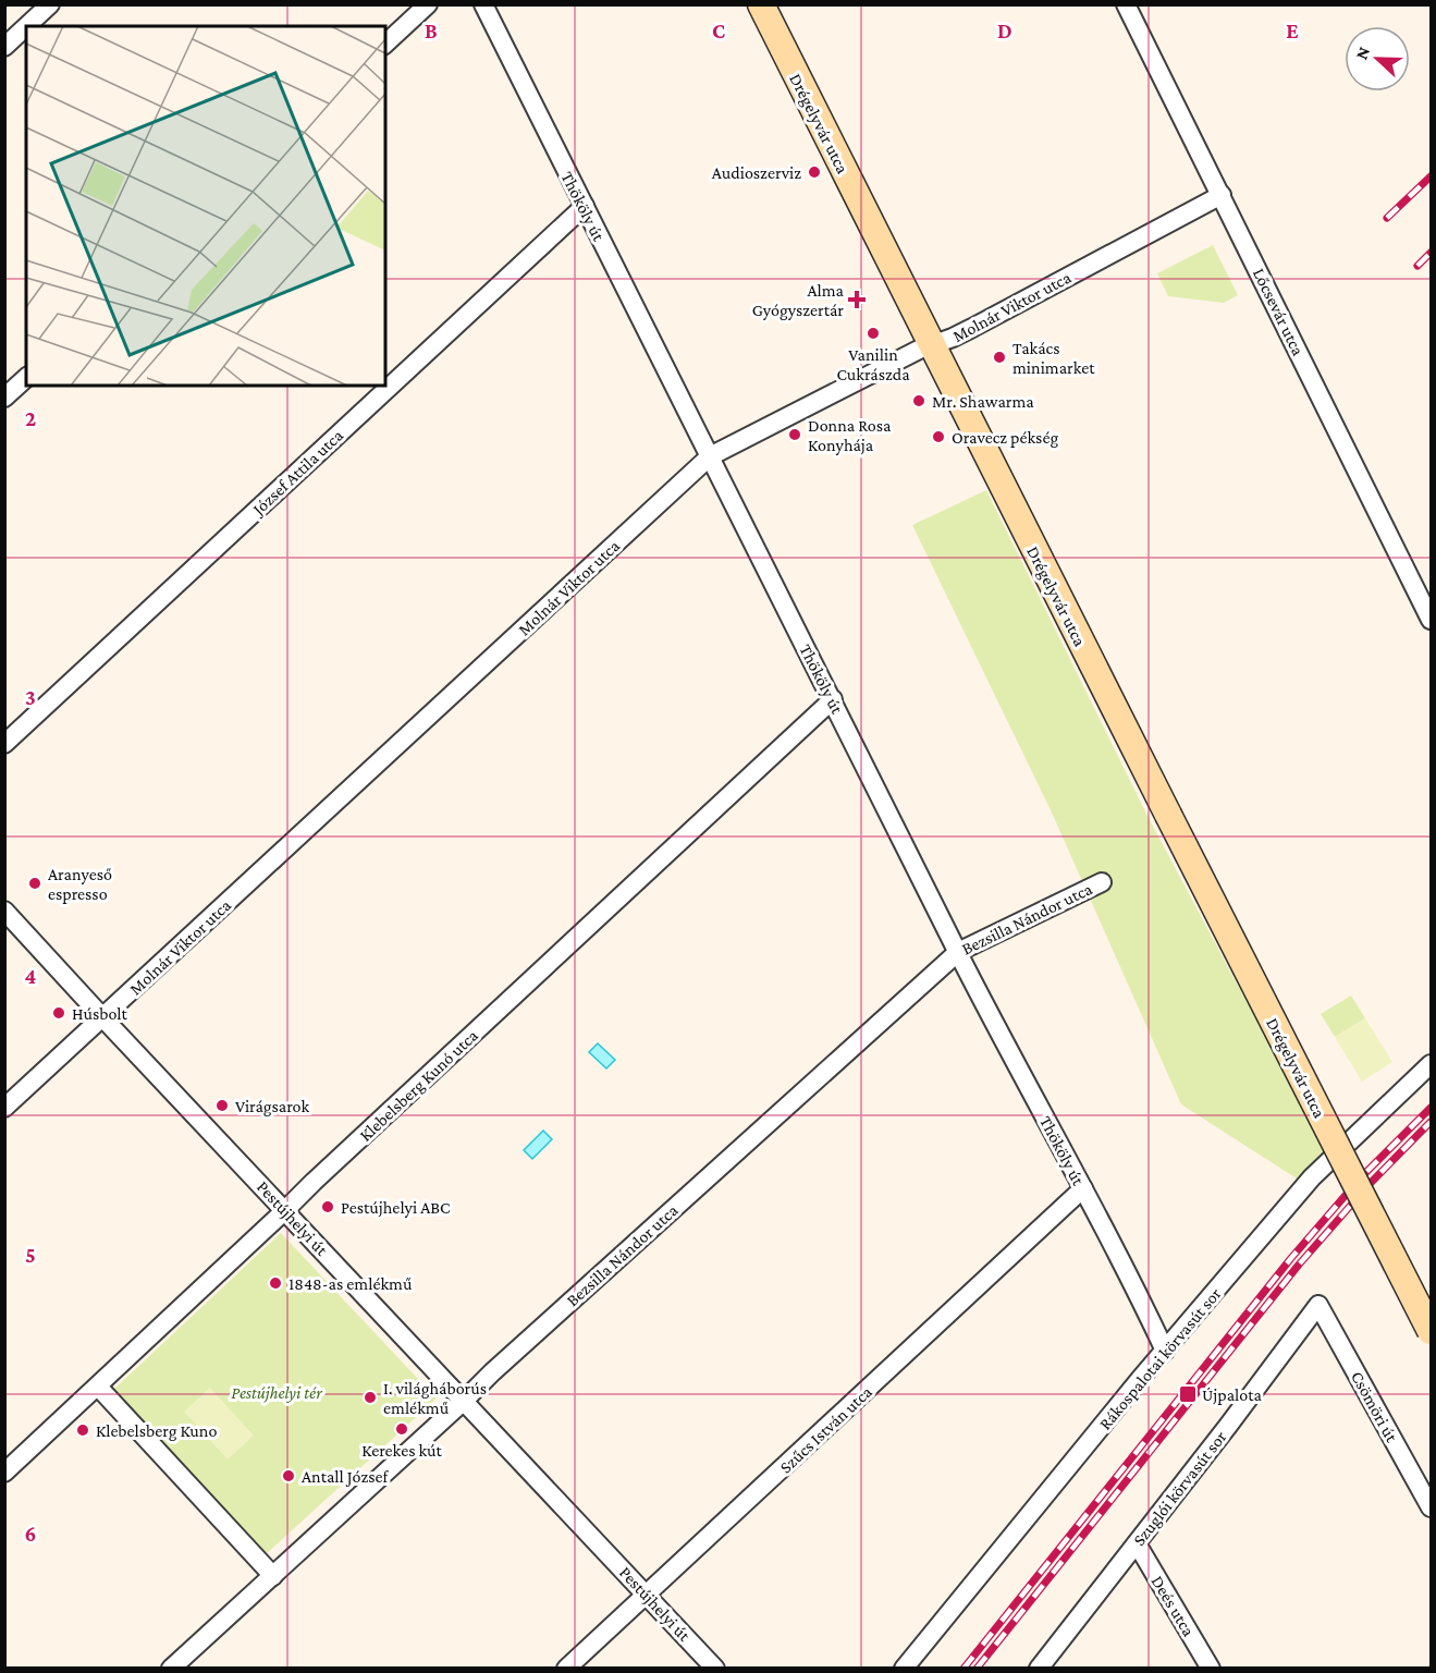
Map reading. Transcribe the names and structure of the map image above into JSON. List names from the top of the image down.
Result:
{
  "streets": {
    "main road": ["Drégelyvár utca"],
    "street": [
      "Thököly út",
      "Molnár Viktor utca",
      "Lőcsevár utca",
      "József Attila utca",
      "Bezsilla Nándor utca",
      "Klebelsberg Kunó utca",
      "Pestújhelyi út",
      "Rákospalotai körvasút sor",
      "Csömöri út",
      "Szűcs István utca",
      "Szuglói körvasút sor",
      "Deés utca"
    ]
  },
  "crossings": [
    ["Drégelyvár utca", "Molnár Viktor utca"],
    ["Thököly út", "Molnár Viktor utca"],
    ["Thököly út", "József Attila utca"],
    ["Thököly út", "Bezsilla Nándor utca"],
    ["Thököly út", "Klebelsberg Kunó utca"],
    ["Thököly út", "Rákospalotai körvasút sor"],
    ["Thököly út", "Szűcs István utca"],
    ["Molnár Viktor utca", "Lőcsevár utca"],
    ["Molnár Viktor utca", "Pestújhelyi út"],
    ["Bezsilla Nándor utca", "Pestújhelyi út"],
    ["Klebelsberg Kunó utca", "Pestújhelyi út"],
    ["Pestújhelyi út", "Szűcs István utca"],
    ["Csömöri út", "Szuglói körvasút sor"],
    ["Szuglói körvasút sor", "Deés utca"]
  ],
  "parks": ["Pestújhelyi tér"],
  "places": {
    "other": [
      "Audioszerviz",
      "Vanilin Cukrászda",
      "Takács minimarket",
      "Mr. Shawarma",
      "Donna Rosa Konyhája",
      "Oravecz pékség",
      "Aranyeső espresso",
      "Húsbolt",
      "Virágsarok",
      "Pestújhelyi ABC",
      "1848-as emlékmű",
      "I. világháborús emlékmű",
      "Kerekes kút",
      "Klebelsberg Kuno",
      "Antall József"
    ],
    "health": ["Alma Gyógyszertár"],
    "transit": ["Újpalota"]
  },
  "north": "left",
  "grid": {
    "columns": [
      "B",
      "C",
      "D",
      "E"
    ],
    "rows": [
      "2",
      "3",
      "4",
      "5",
      "6"
    ]
  }
}
